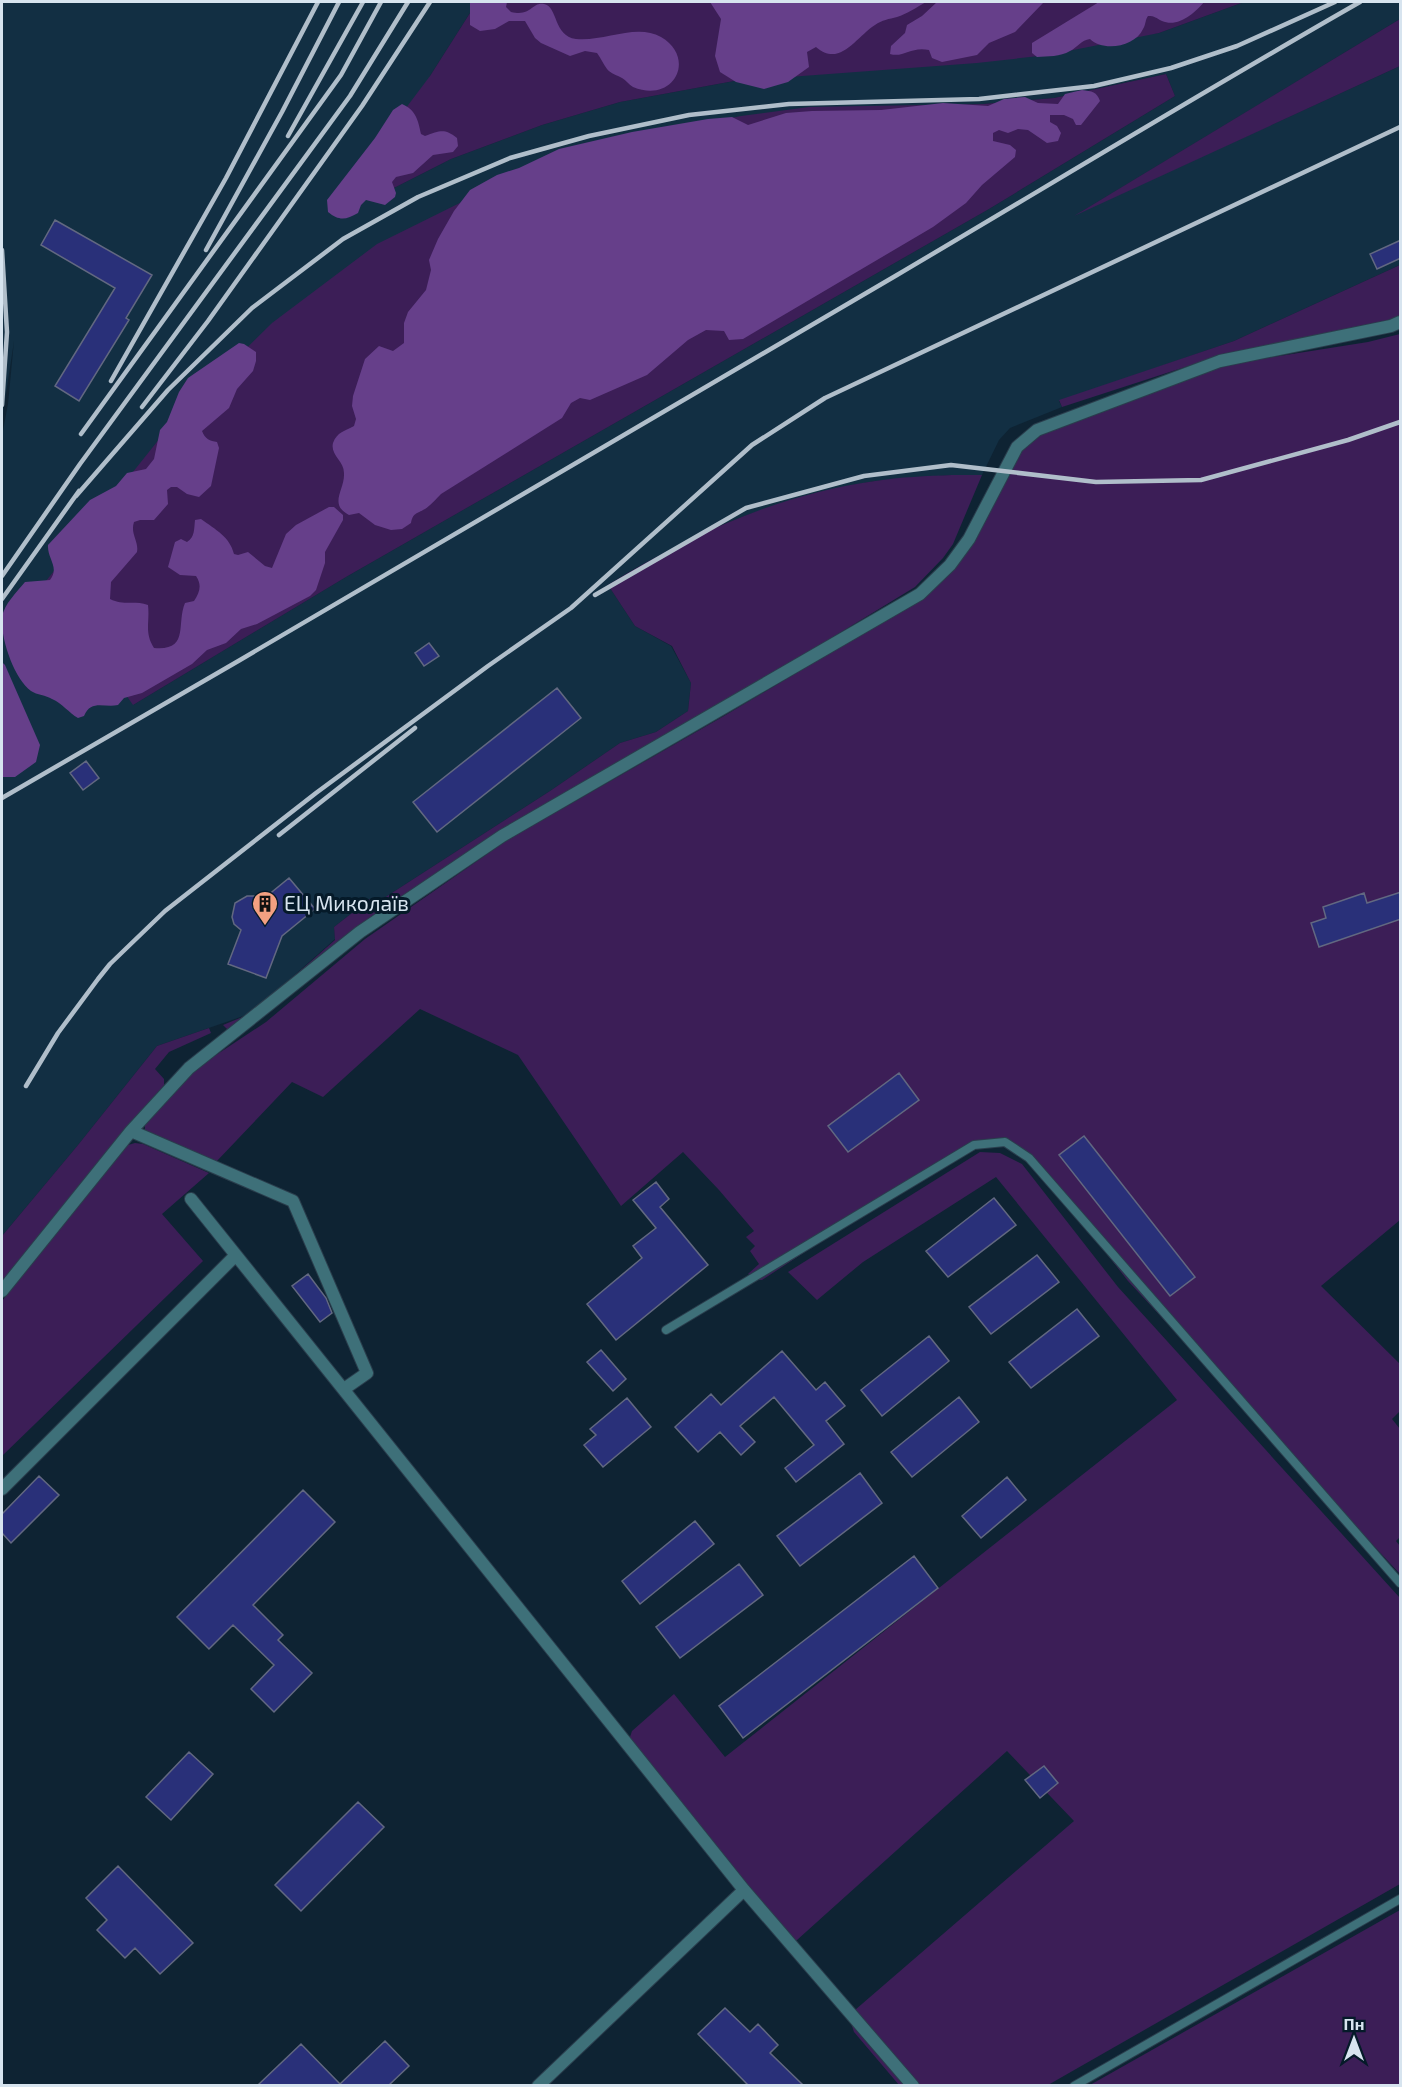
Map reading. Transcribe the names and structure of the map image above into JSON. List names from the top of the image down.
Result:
{
  "places": {
    "building": ["ЕЦ Миколаїв"]
  },
  "north": "top"
}
